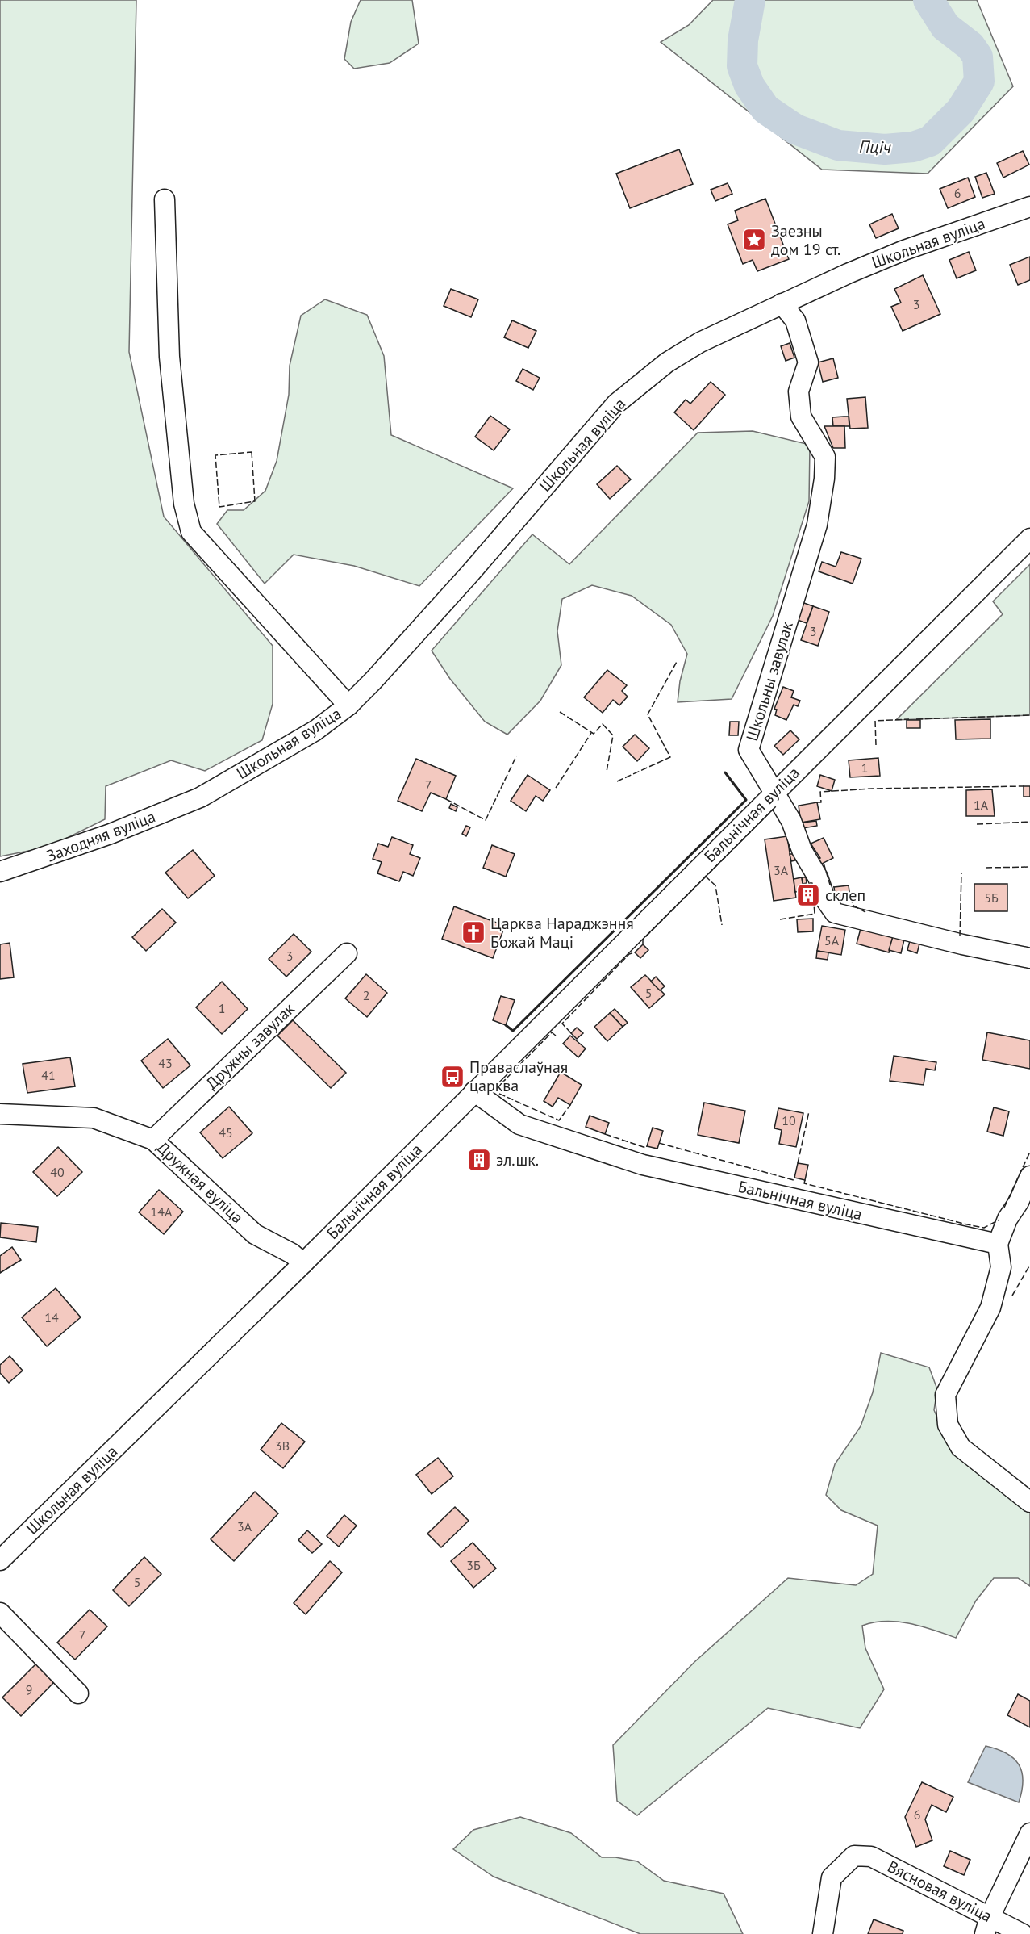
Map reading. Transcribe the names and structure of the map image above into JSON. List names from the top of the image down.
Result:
{
  "streets": {
    "street": [
      "Школьная вуліца",
      "Школьны завулак",
      "Бальнічная вуліца",
      "Заходняя вуліца",
      "Дружны завулак",
      "Дружная вуліца",
      "Вясновая вуліца"
    ]
  },
  "crossings": [
    ["Школьная вуліца", "Школьны завулак"],
    ["Школьная вуліца", "Бальнічная вуліца"],
    ["Школьная вуліца", "Заходняя вуліца"],
    ["Школьны завулак", "Бальнічная вуліца"],
    ["Бальнічная вуліца", "Дружная вуліца"],
    ["Дружны завулак", "Дружная вуліца"]
  ],
  "water": ["Пціч"],
  "places": {
    "place": ["Заезны дом 19 ст."],
    "building": ["склеп", "эл.шк."],
    "church": ["Царква Нараджэння Божай Маці"],
    "bus stop": ["Праваслаўная царква"]
  },
  "house_numbers": [
    "6",
    "3",
    "3",
    "1",
    "7",
    "1А",
    "3А",
    "5Б",
    "5А",
    "3",
    "5",
    "2",
    "1",
    "43",
    "41",
    "10",
    "45",
    "40",
    "14А",
    "14",
    "3В",
    "3А",
    "3Б",
    "5",
    "7",
    "9",
    "6"
  ]
}
